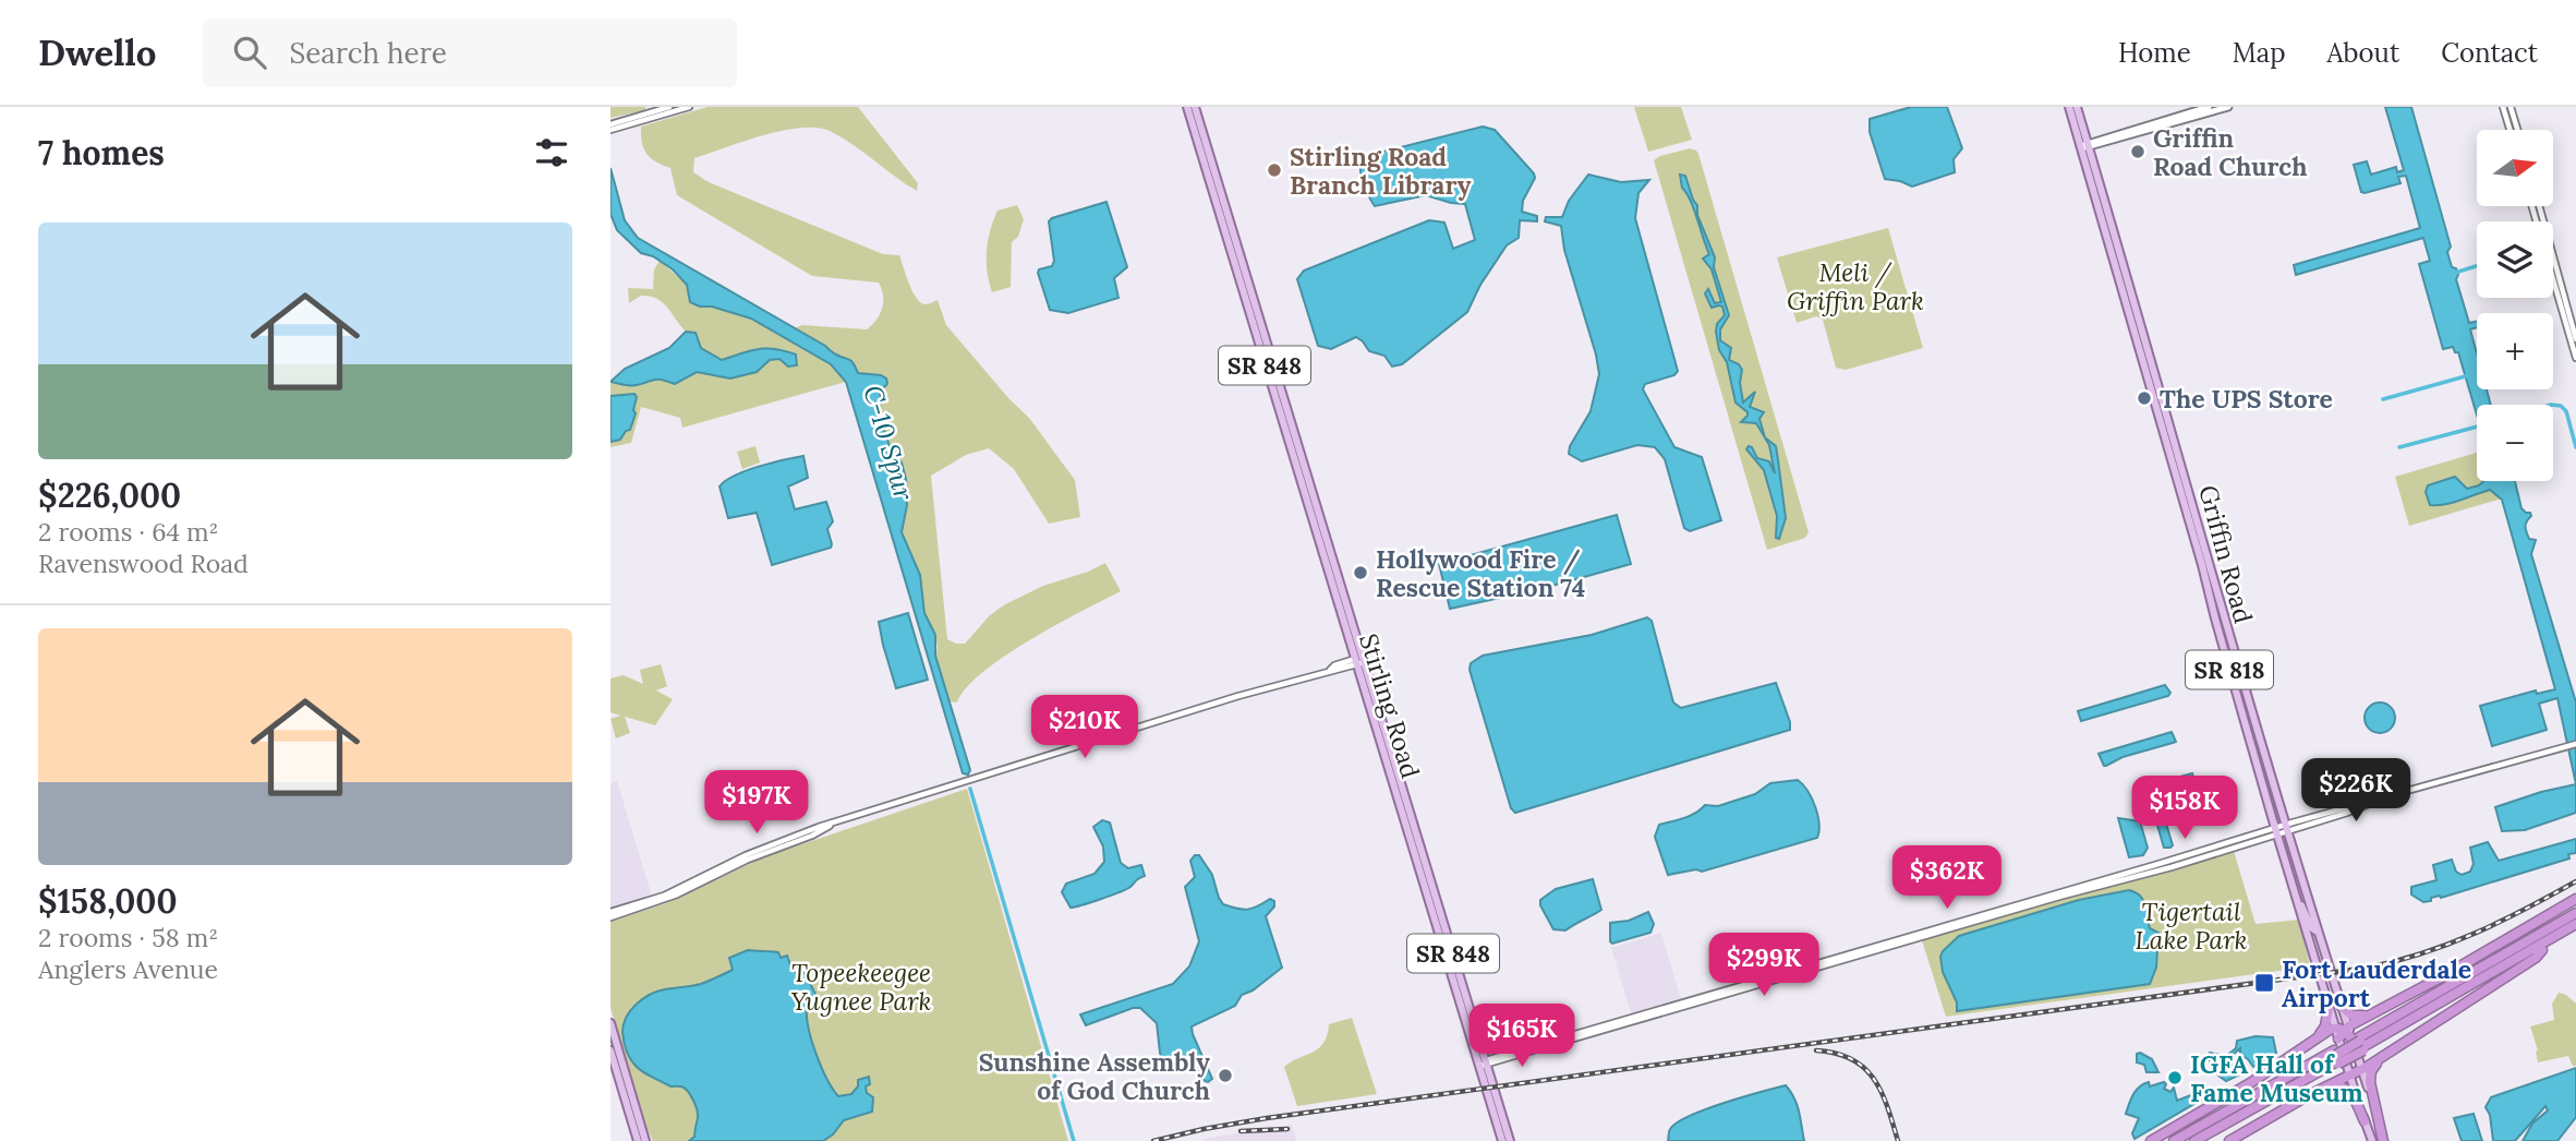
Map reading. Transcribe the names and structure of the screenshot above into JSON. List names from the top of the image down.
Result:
{
  "streets": {
    "main road": [
      "SR 848",
      "Griffin Road",
      "SR 818",
      "Stirling Road"
    ]
  },
  "water": ["C-10 Spur"],
  "parks": ["Meli / Griffin Park", "Tigertail Lake Park", "Topeekeegee Yugnee Park"],
  "places": {
    "other": [
      "Griffin Road Church",
      "Stirling Road Branch Library",
      "The UPS Store",
      "Hollywood Fire / Rescue Station 74",
      "Sunshine Assembly of God Church",
      "IGFA Hall of Fame Museum"
    ],
    "transit": ["Fort Lauderdale Airport"]
  },
  "north": "right",
  "page": {
    "header": "Dwello",
    "search": "Search here",
    "nav": [
      "Home",
      "Map",
      "About",
      "Contact"
    ],
    "heading": "7 homes",
    "map_buttons": ["+", "−"],
    "list": [
      {
        "name": "$226,000",
        "note": "2 rooms · 64 m² · Ravenswood Road"
      },
      {
        "name": "$158,000",
        "note": "2 rooms · 58 m² · Anglers Avenue"
      }
    ],
    "price": [
      "$210K",
      "$226K",
      "$197K",
      "$158K",
      "$362K",
      "$299K",
      "$165K"
    ]
  }
}
